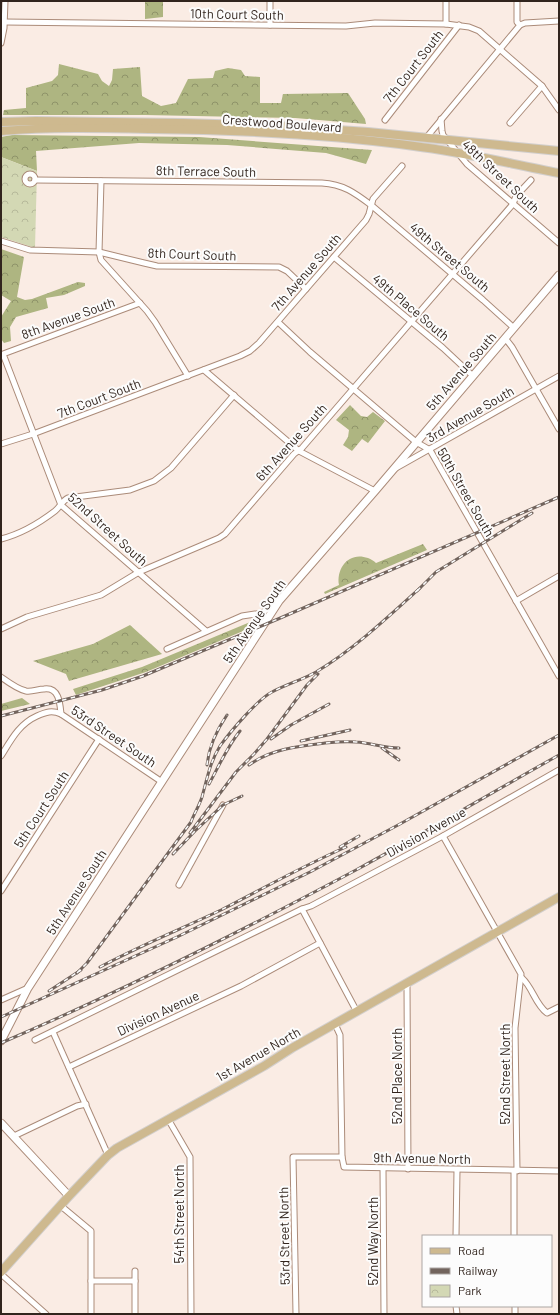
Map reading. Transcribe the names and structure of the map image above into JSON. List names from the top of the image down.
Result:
{
  "streets": {
    "main road": ["Crestwood Boulevard", "1st Avenue North"],
    "street": [
      "10th Court South",
      "7th Court South",
      "8th Terrace South",
      "48th Street South",
      "8th Court South",
      "49th Street South",
      "7th Avenue South",
      "49th Place South",
      "8th Avenue South",
      "5th Avenue South",
      "3rd Avenue South",
      "6th Avenue South",
      "50th Street South",
      "52nd Street South",
      "53rd Street South",
      "5th Court South",
      "Division Avenue",
      "52nd Street North",
      "52nd Place North",
      "9th Avenue North",
      "54th Street North",
      "53rd Street North",
      "52nd Way North"
    ]
  },
  "crossings": [
    ["10th Court South", "7th Court South"],
    ["7th Court South", "7th Avenue South"],
    ["7th Court South", "52nd Street South"],
    ["Crestwood Boulevard", "48th Street South"],
    ["8th Terrace South", "49th Street South"],
    ["8th Terrace South", "7th Avenue South"],
    ["48th Street South", "6th Avenue South"],
    ["8th Court South", "7th Avenue South"],
    ["49th Street South", "7th Avenue South"],
    ["49th Street South", "5th Avenue South"],
    ["49th Street South", "6th Avenue South"],
    ["7th Avenue South", "49th Place South"],
    ["7th Avenue South", "50th Street South"],
    ["49th Place South", "5th Avenue South"],
    ["49th Place South", "6th Avenue South"],
    ["8th Avenue South", "52nd Street South"],
    ["5th Avenue South", "3rd Avenue South"],
    ["5th Avenue South", "50th Street South"],
    ["5th Avenue South", "53rd Street South"],
    ["3rd Avenue South", "50th Street South"],
    ["6th Avenue South", "50th Street South"],
    ["6th Avenue South", "52nd Street South"],
    ["53rd Street South", "5th Court South"],
    ["1st Avenue North", "52nd Place North"],
    ["1st Avenue North", "54th Street North"],
    ["52nd Street North", "9th Avenue North"],
    ["52nd Place North", "9th Avenue North"],
    ["9th Avenue North", "53rd Street North"],
    ["9th Avenue North", "52nd Way North"]
  ],
  "legend": ["Road", "Railway", "Park"]
}
